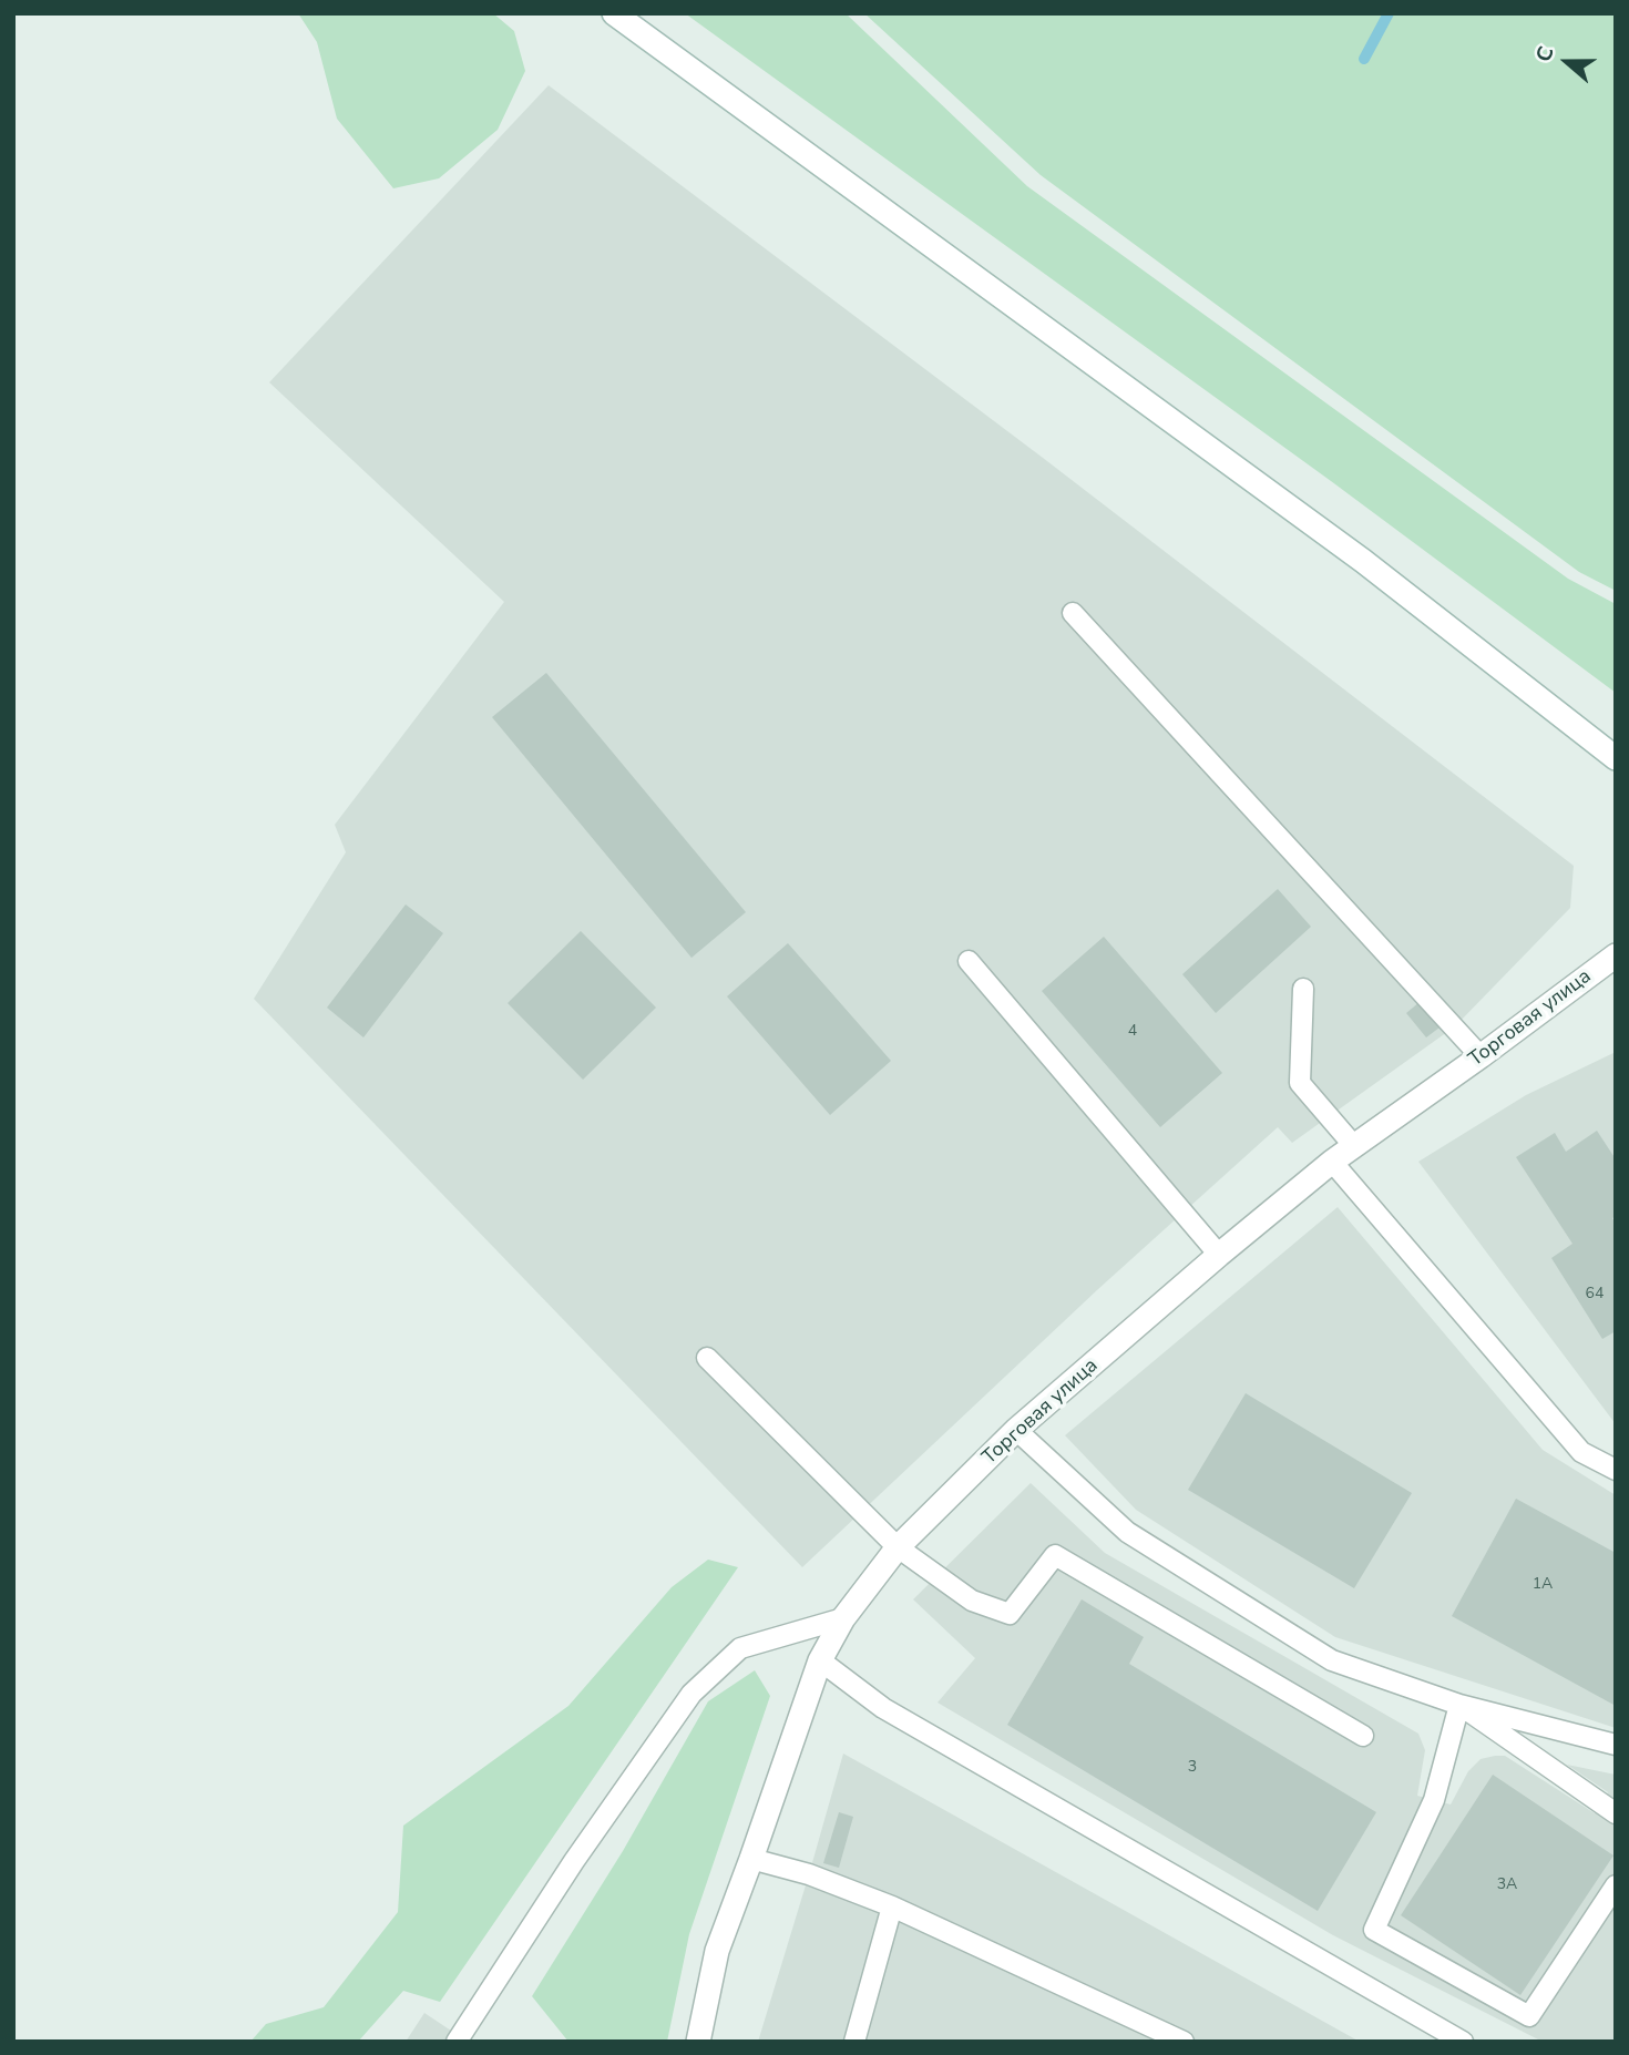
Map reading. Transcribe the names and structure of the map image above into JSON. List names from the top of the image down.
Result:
{
  "streets": {
    "street": ["Торговая улица"]
  },
  "house_numbers": [
    "4",
    "64",
    "1А",
    "3",
    "3А"
  ],
  "north": "left"
}
